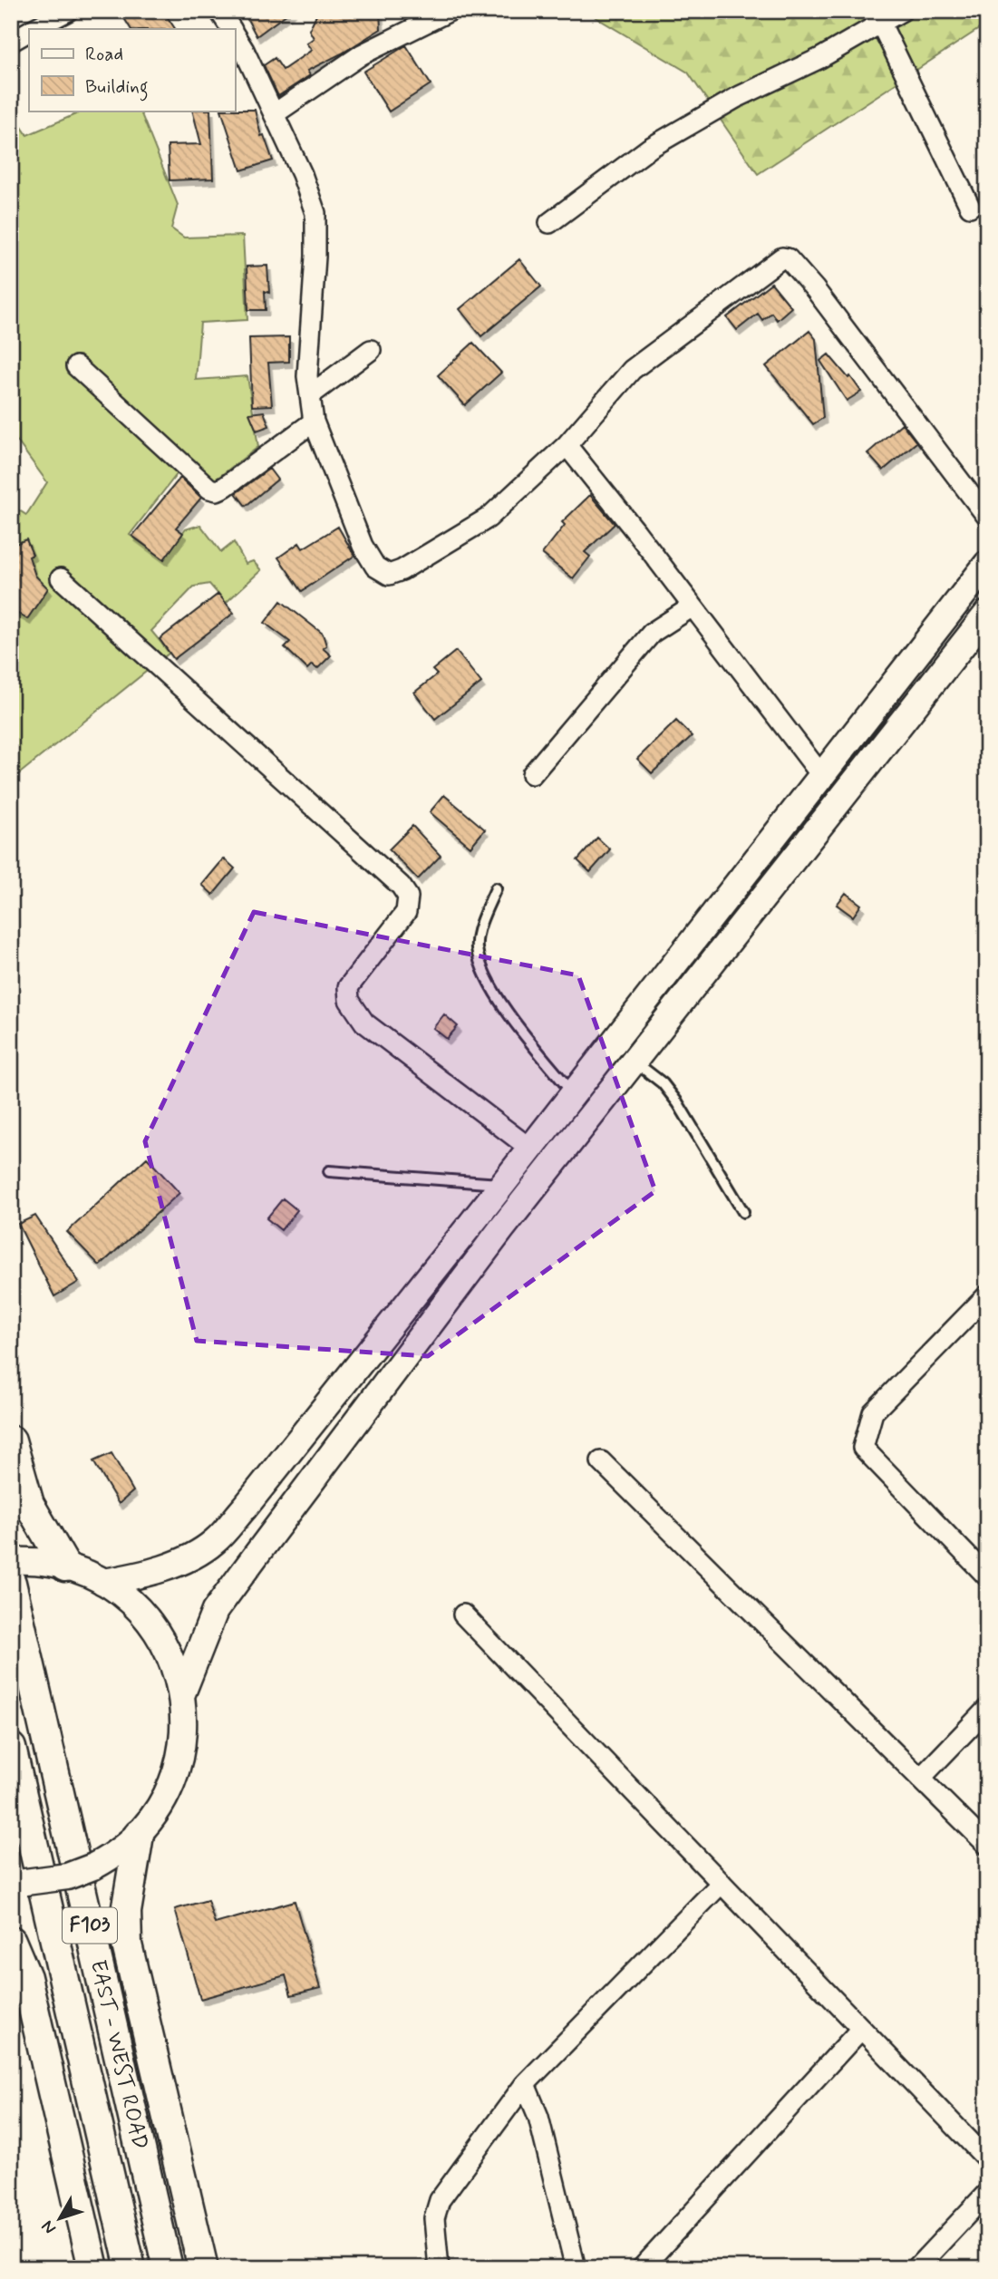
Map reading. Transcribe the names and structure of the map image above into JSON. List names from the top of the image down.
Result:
{
  "streets": {
    "main road": ["F103", "EAST - WEST ROAD"]
  },
  "legend": ["Road", "Building"],
  "north": "bottom left"
}
